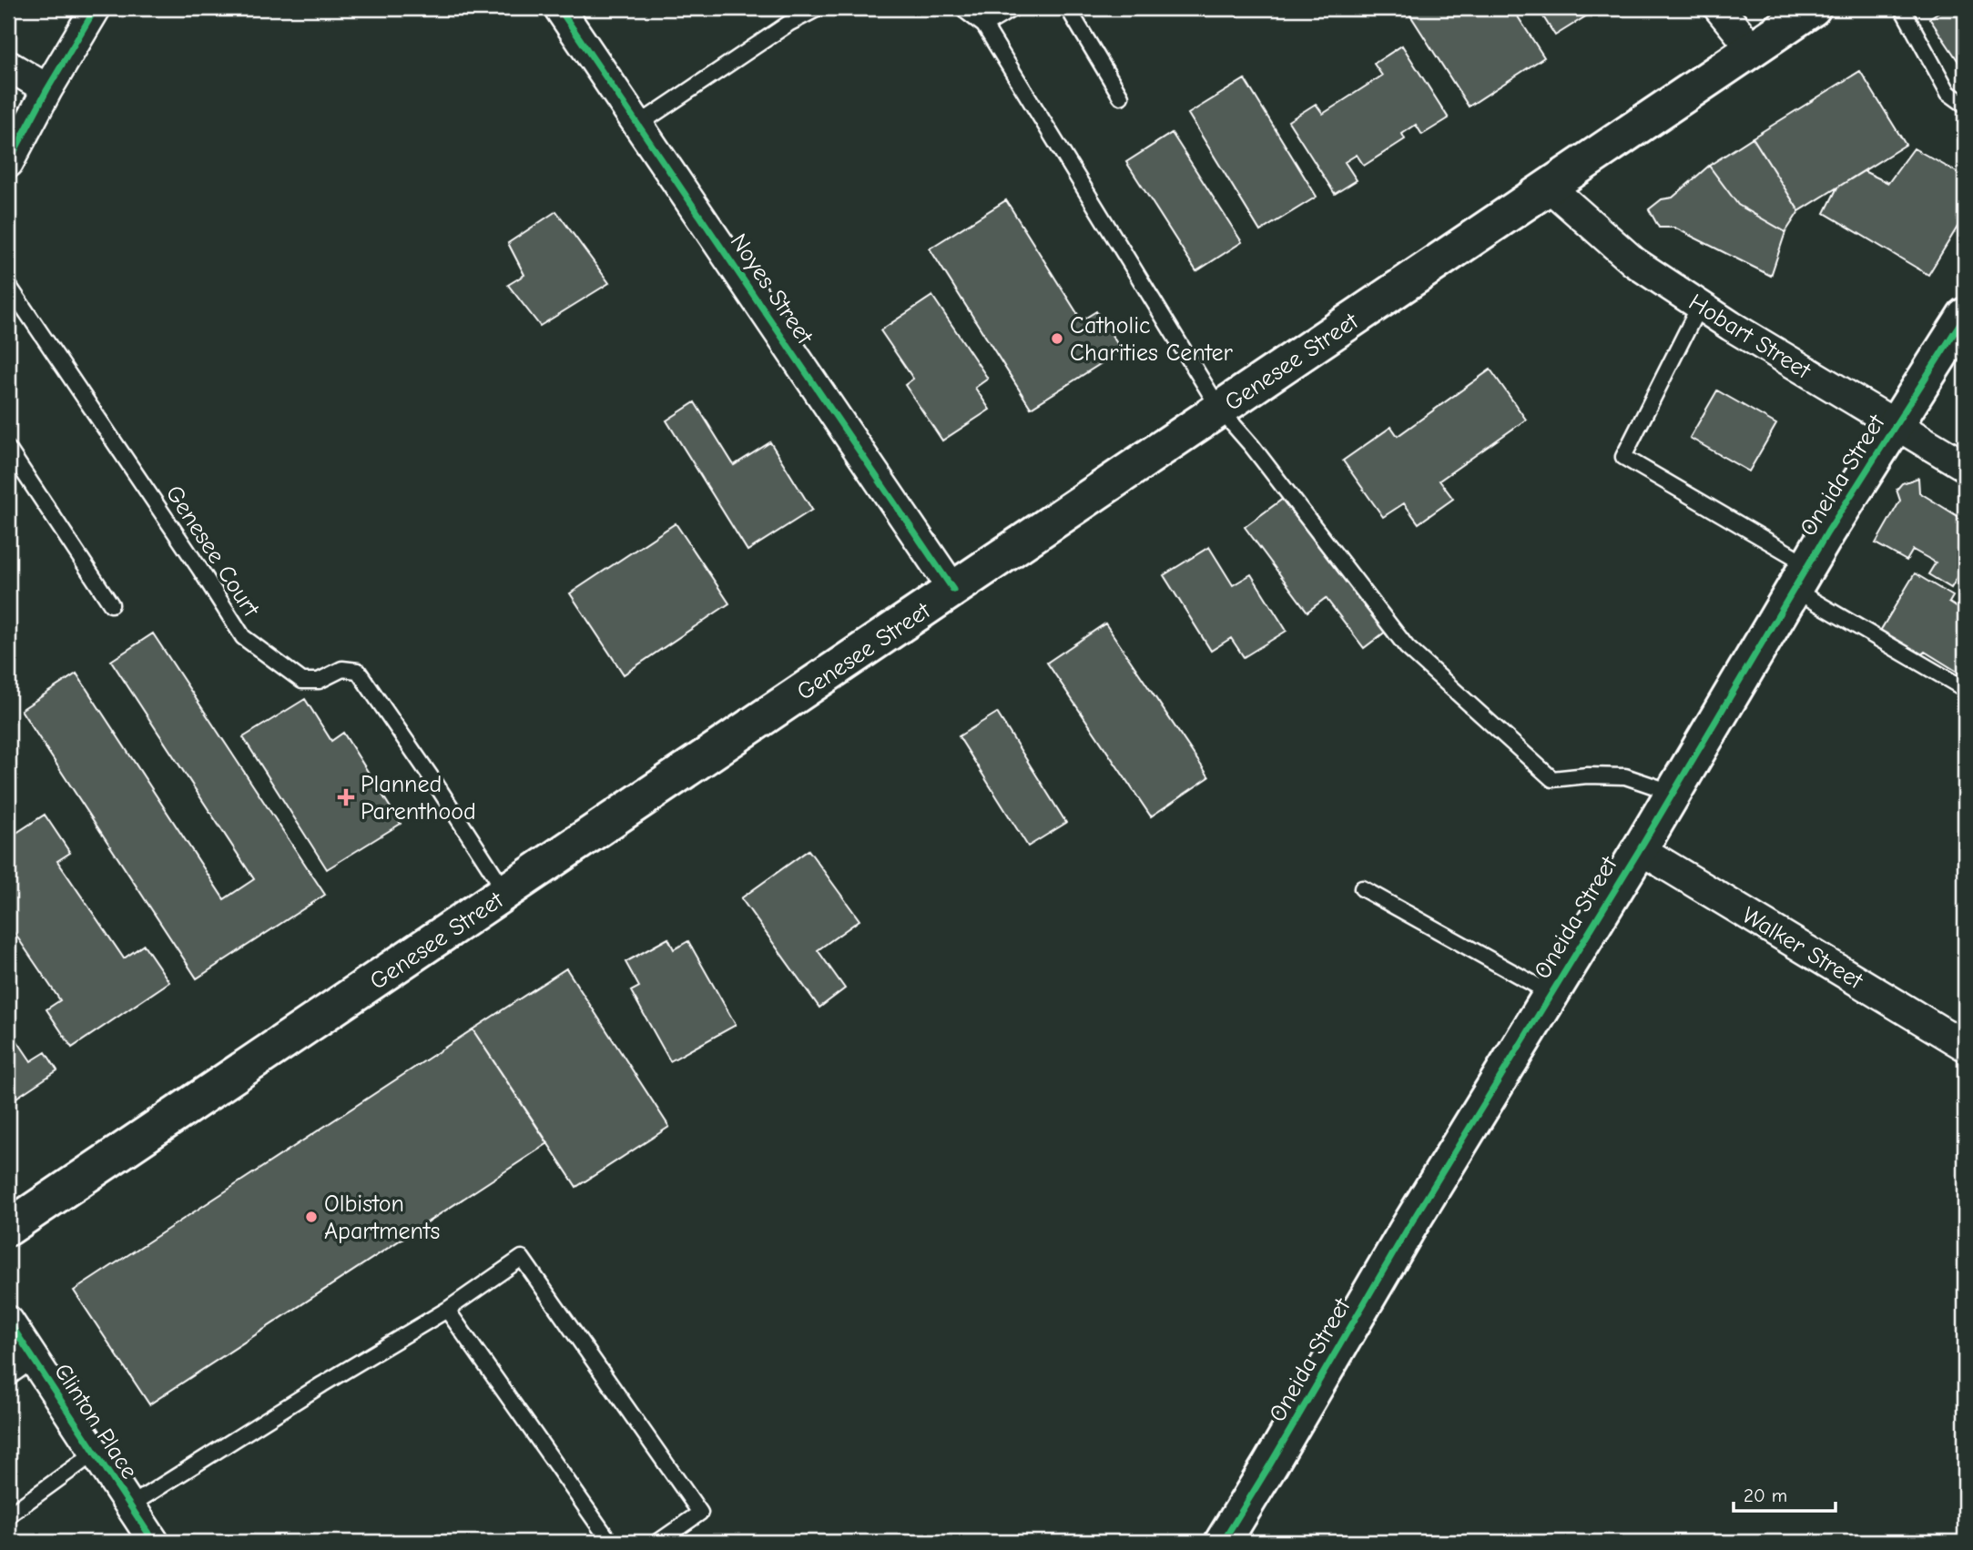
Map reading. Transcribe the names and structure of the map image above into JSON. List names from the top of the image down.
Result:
{
  "streets": {
    "main road": ["Genesee Street", "Oneida Street"],
    "street": [
      "Noyes Street",
      "Hobart Street",
      "Walker Street",
      "Clinton Place"
    ],
    "lane": ["Genesee Court"]
  },
  "crossings": [
    ["Noyes Street", "Genesee Street"],
    ["Hobart Street", "Genesee Street"],
    ["Hobart Street", "Oneida Street"],
    ["Genesee Street", "Genesee Court"],
    ["Oneida Street", "Walker Street"]
  ],
  "places": {
    "other": ["Catholic Charities Center", "Olbiston Apartments"],
    "health": ["Planned Parenthood"]
  },
  "scale_bar": "20 m"
}
